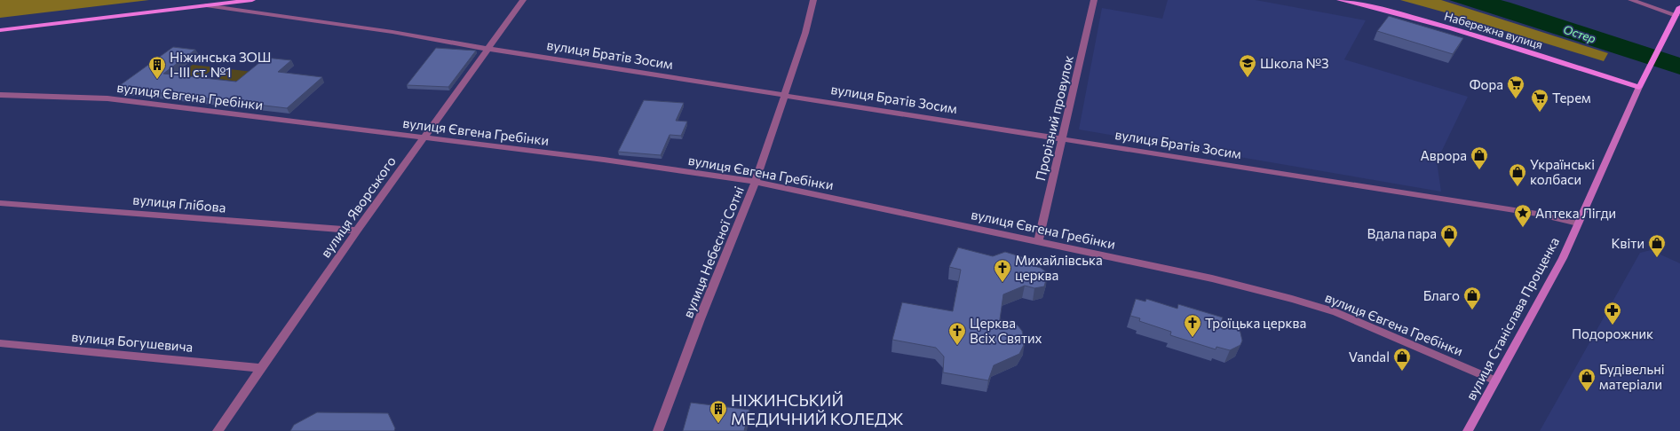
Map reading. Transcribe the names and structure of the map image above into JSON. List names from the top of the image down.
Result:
{
  "streets": {
    "main road": ["Набережна вулиця", "вулиця Станіслава Прощенка"],
    "street": [
      "вулиця Братів Зосим",
      "вулиця Євгена Гребінки",
      "Прорізний провулок",
      "вулиця Глібова",
      "вулиця Яворського",
      "вулиця Небесної Сотні",
      "вулиця Богушевича"
    ]
  },
  "crossings": [
    ["Набережна вулиця", "вулиця Станіслава Прощенка"],
    ["вулиця Братів Зосим", "Прорізний провулок"],
    ["вулиця Братів Зосим", "вулиця Яворського"],
    ["вулиця Братів Зосим", "вулиця Небесної Сотні"],
    ["вулиця Братів Зосим", "вулиця Станіслава Прощенка"],
    ["вулиця Євгена Гребінки", "Прорізний провулок"],
    ["вулиця Євгена Гребінки", "вулиця Яворського"],
    ["вулиця Євгена Гребінки", "вулиця Небесної Сотні"],
    ["вулиця Євгена Гребінки", "вулиця Станіслава Прощенка"],
    ["вулиця Глібова", "вулиця Яворського"],
    ["вулиця Яворського", "вулиця Богушевича"]
  ],
  "water": ["Остер"],
  "places": {
    "school or university": ["Школа №3"],
    "building": ["Ніжинська ЗОШ І-ІІІ ст. №1", "НІЖИНСЬКИЙ МЕДИЧНИЙ КОЛЕДЖ"],
    "supermarket": ["Фора", "Терем"],
    "shop": [
      "Аврора",
      "Українські колбаси",
      "Вдала пара",
      "Квіти",
      "Благо",
      "Vandal",
      "Будівельні матеріали"
    ],
    "place": ["Аптека Лігди"],
    "church": ["Михайлівська церква", "Троїцька церква", "Церква Всіх Святих"],
    "pharmacy": ["Подорожник"]
  }
}
